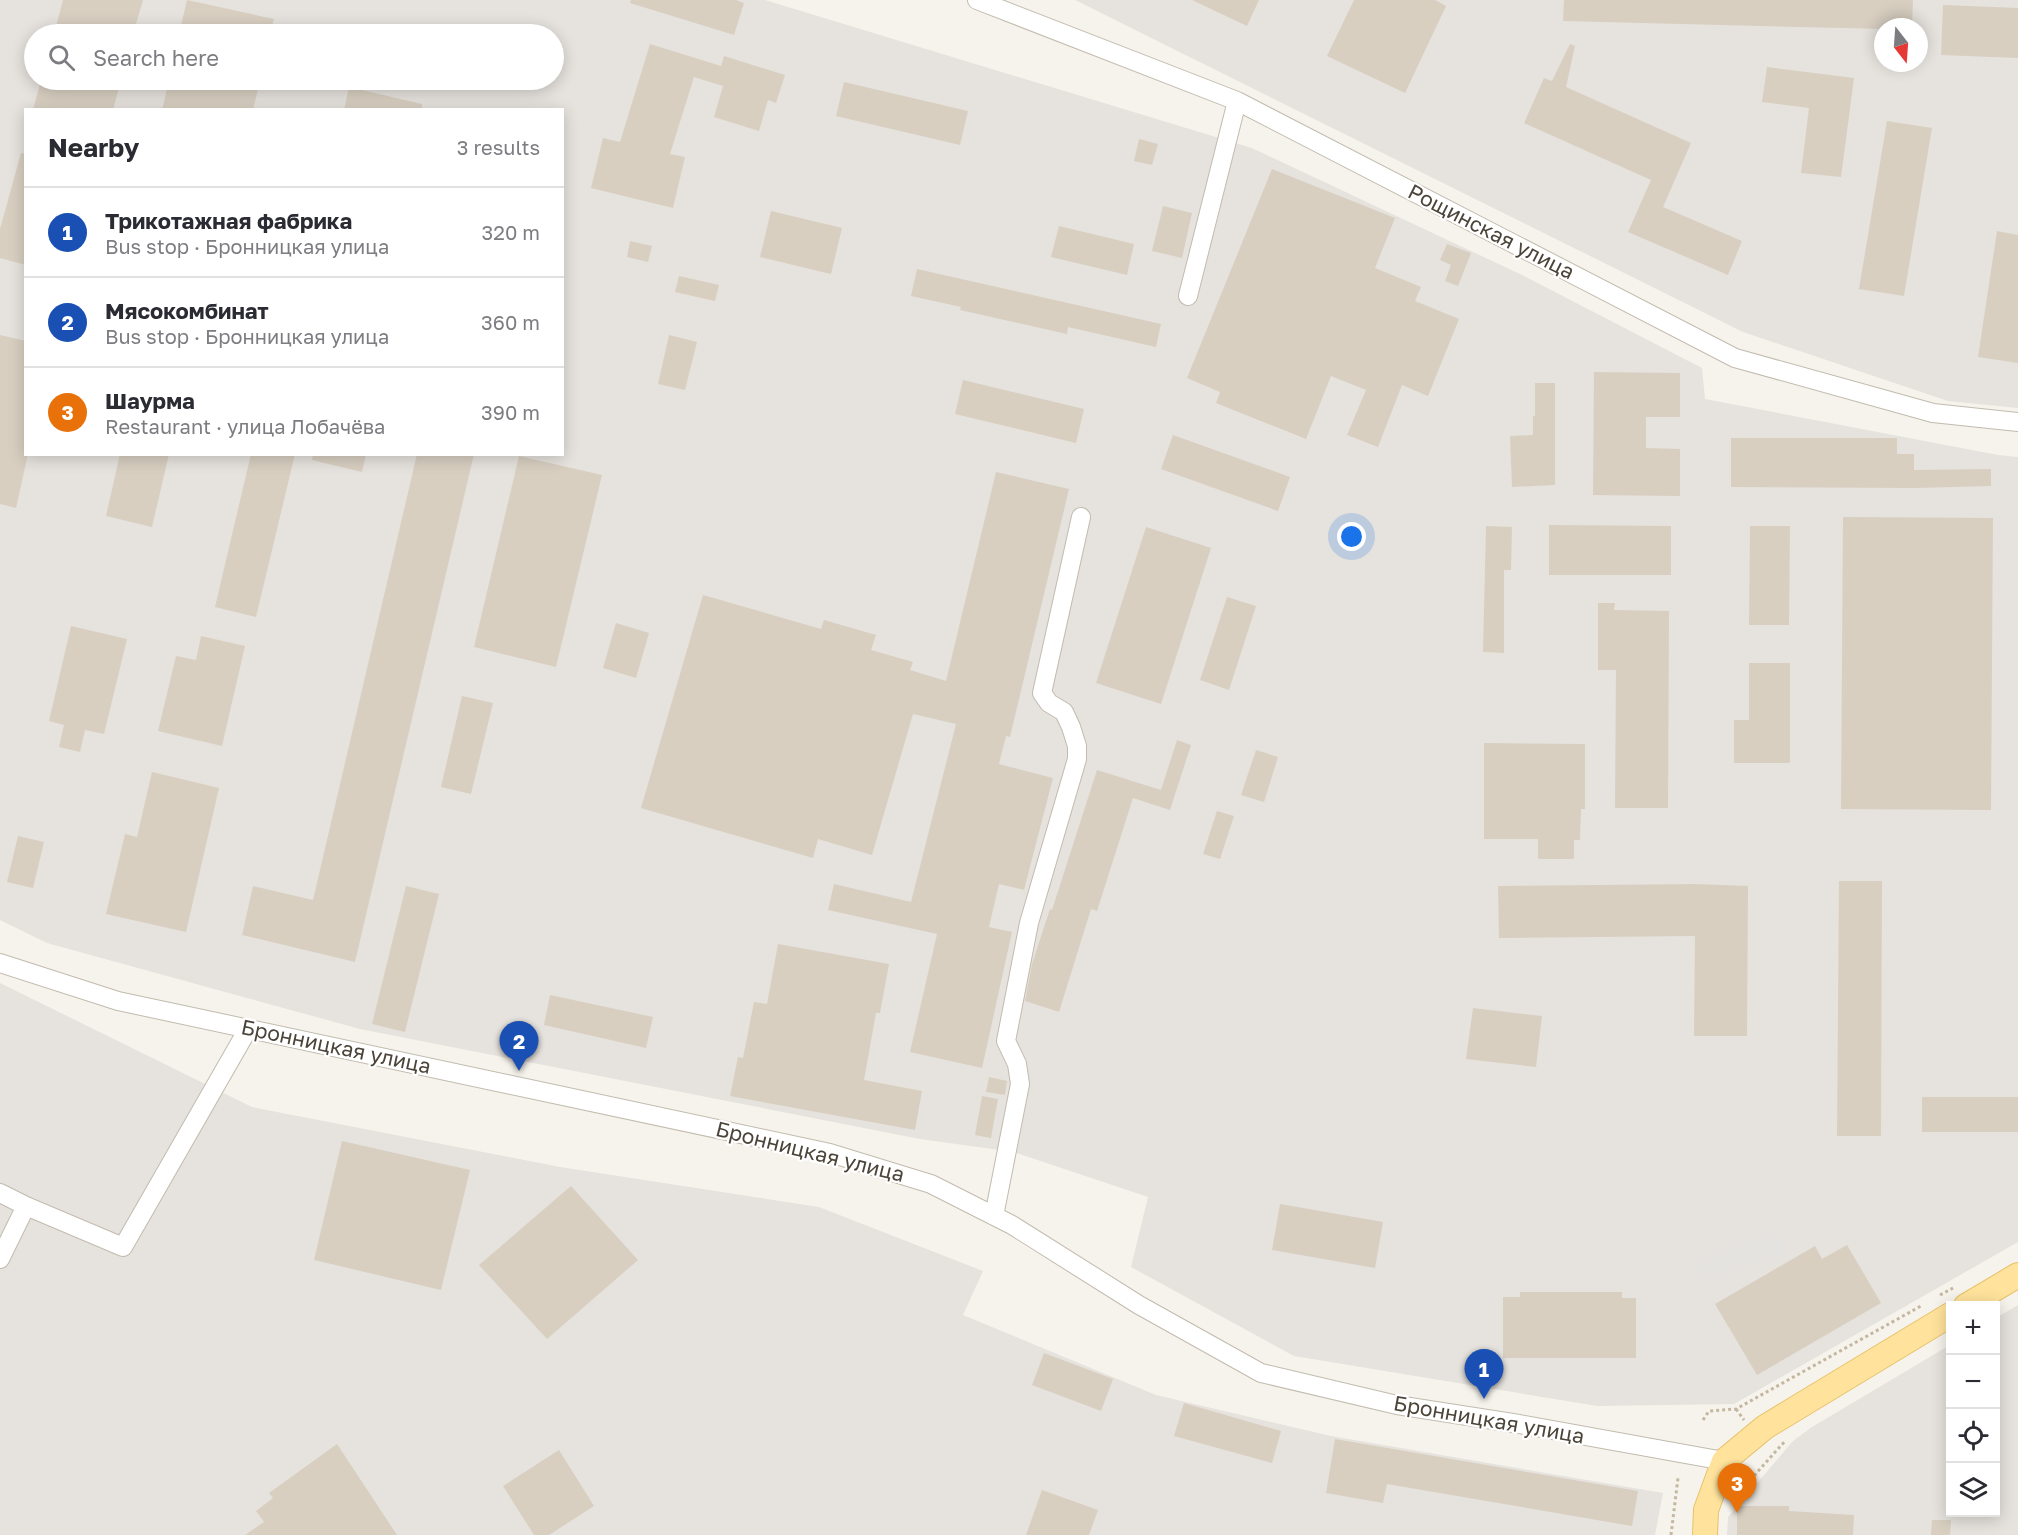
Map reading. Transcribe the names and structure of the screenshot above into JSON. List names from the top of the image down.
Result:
{
  "streets": {
    "street": ["Рощинская улица", "Бронницкая улица"]
  },
  "north": "bottom",
  "page": {
    "search": "Search here",
    "heading": ["Nearby", "3 results"],
    "list": [
      {
        "mark": "1",
        "name": "Трикотажная фабрика",
        "note": "Bus stop · Бронницкая улица",
        "value": "320 m"
      },
      {
        "mark": "2",
        "name": "Мясокомбинат",
        "note": "Bus stop · Бронницкая улица",
        "value": "360 m"
      },
      {
        "mark": "3",
        "name": "Шаурма",
        "note": "Restaurant · улица Лобачёва",
        "value": "390 m"
      }
    ],
    "pins": ["2", "1", "3"],
    "map_buttons": ["+", "−"]
  }
}
